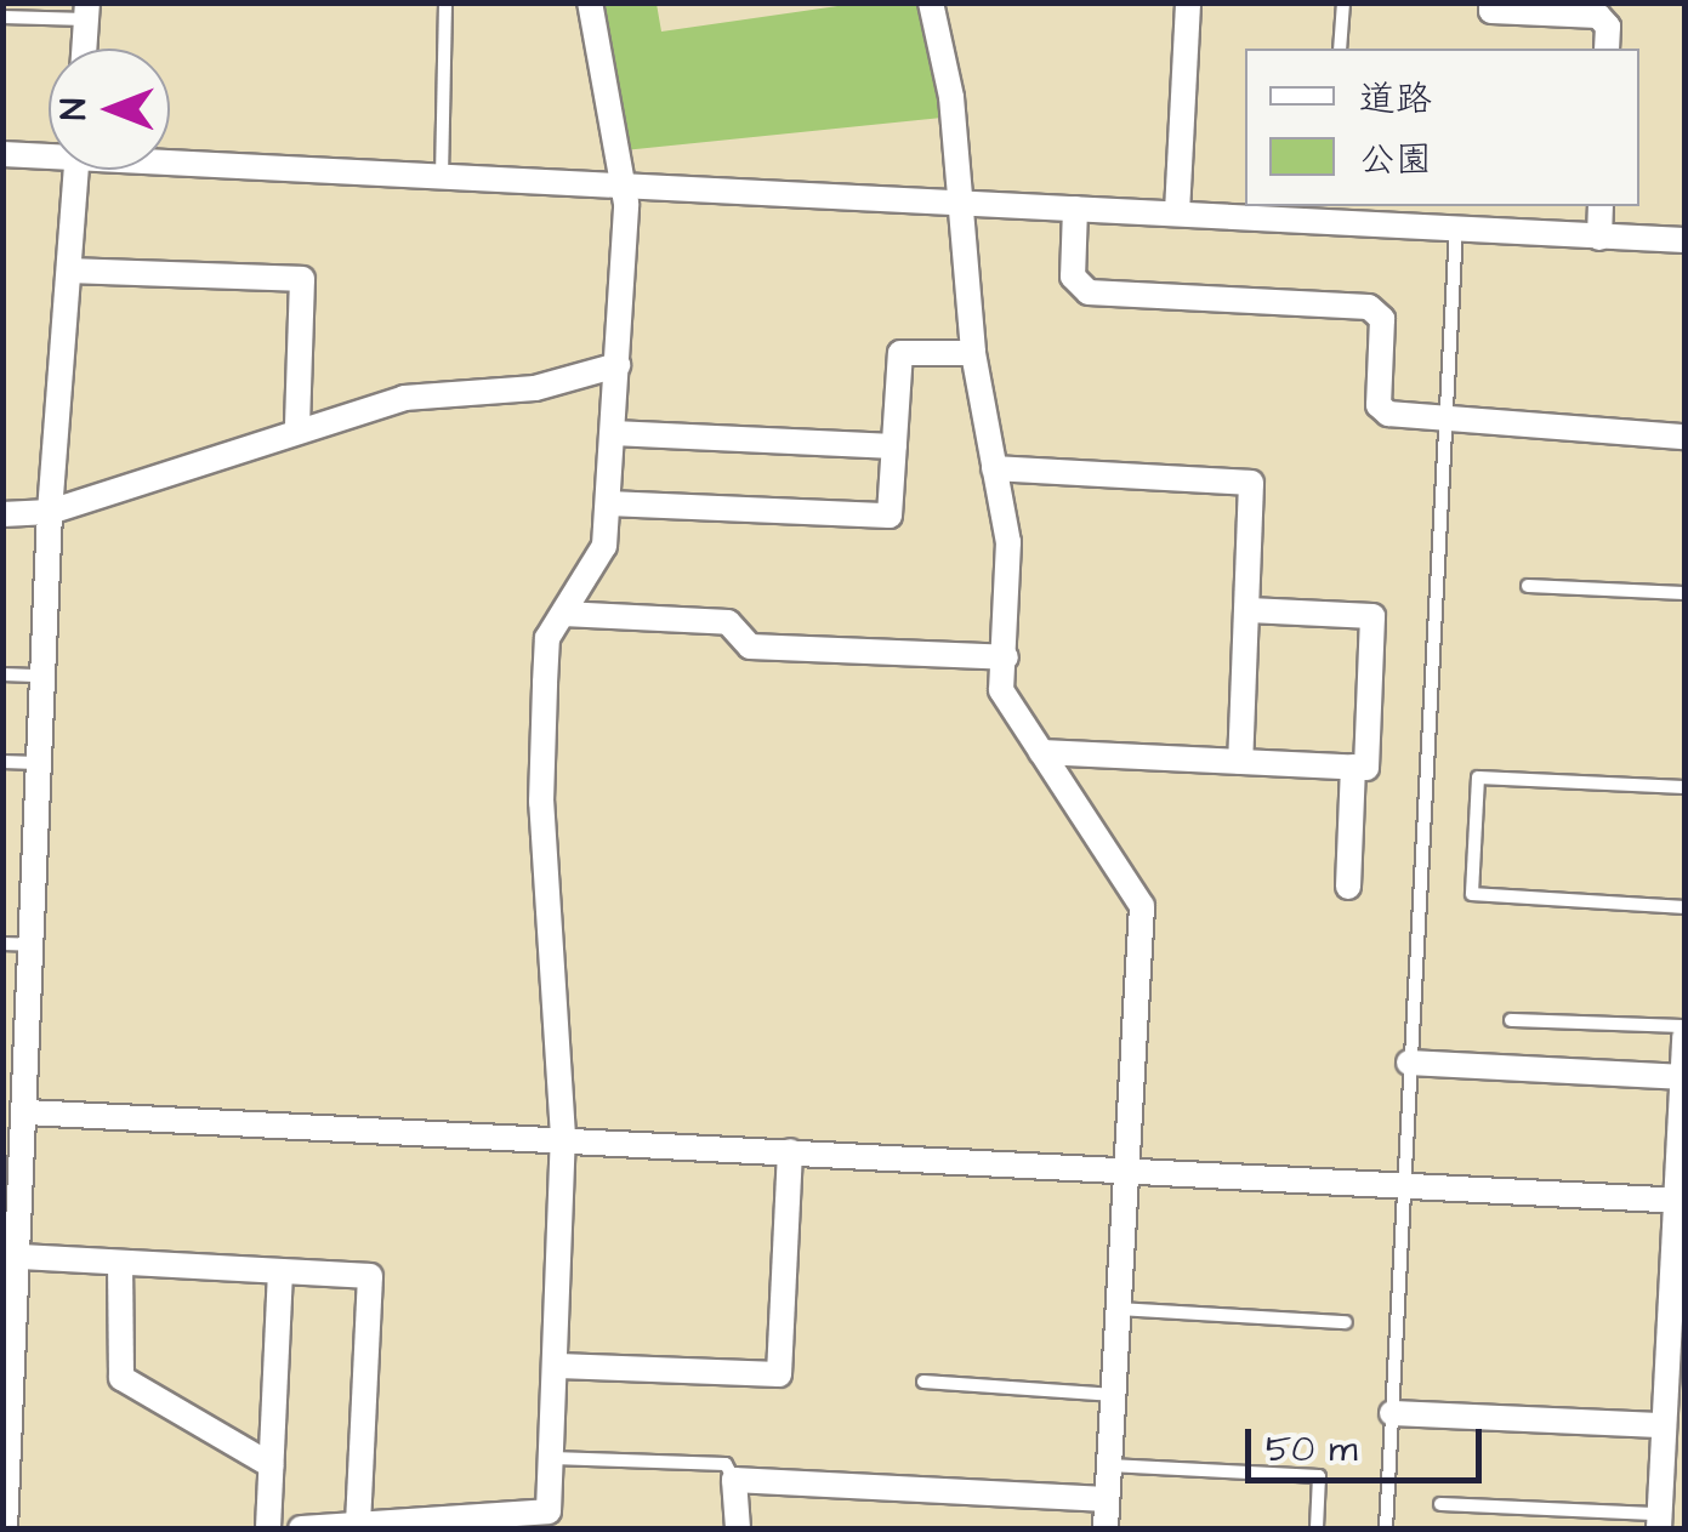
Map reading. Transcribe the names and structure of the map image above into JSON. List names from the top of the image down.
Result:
{
  "legend": ["道路", "公園"],
  "scale_bar": "50 m",
  "north": "left"
}
